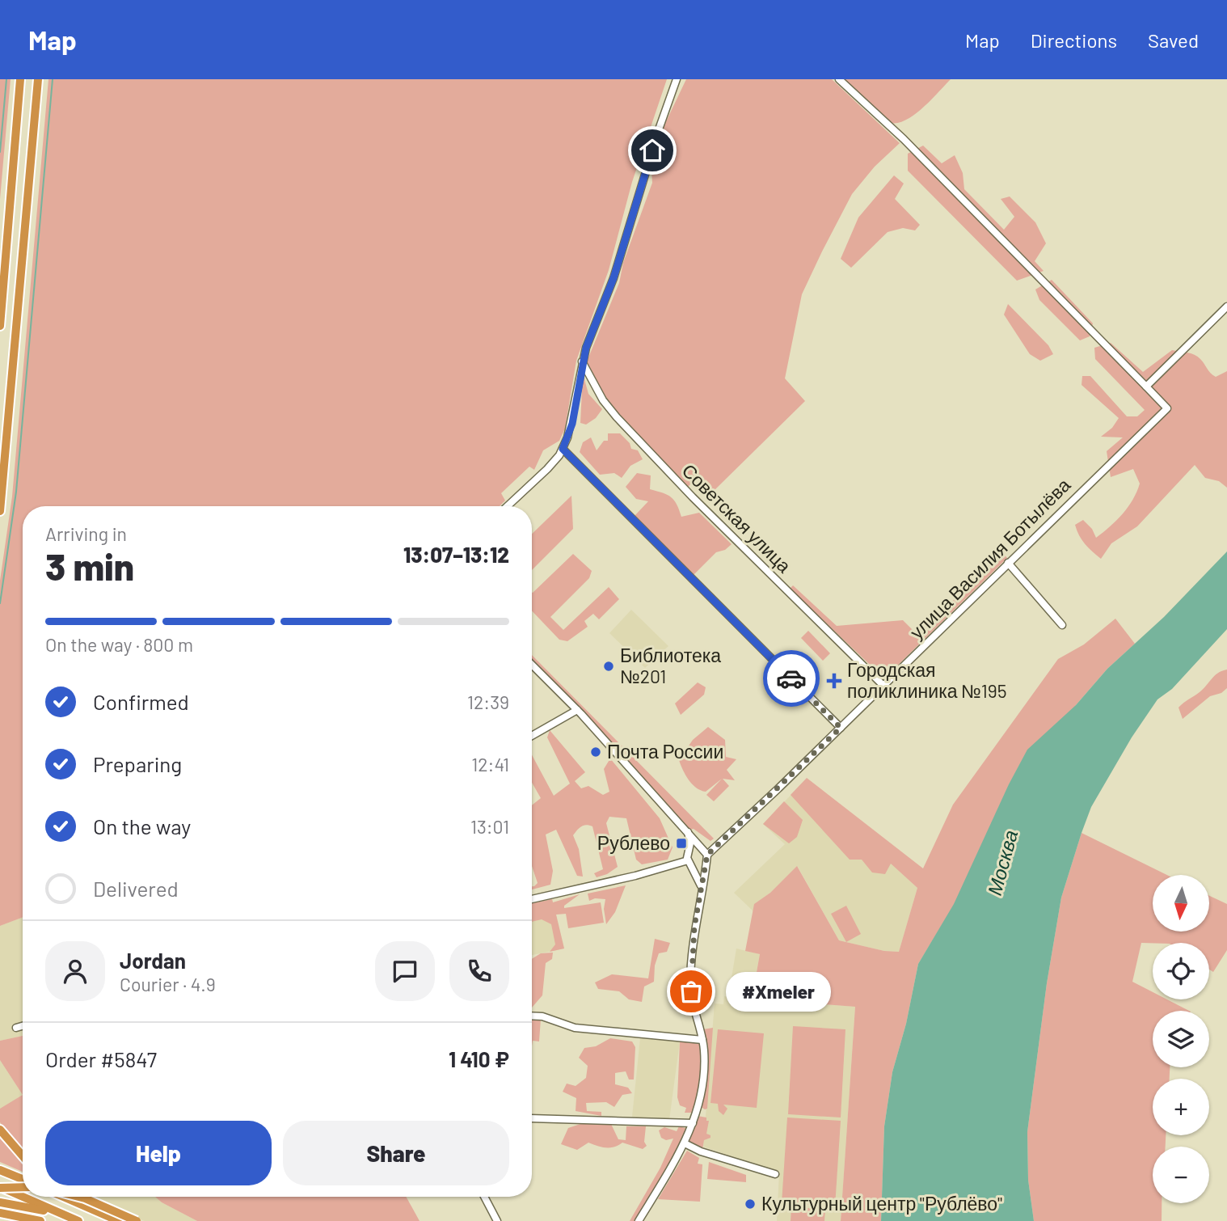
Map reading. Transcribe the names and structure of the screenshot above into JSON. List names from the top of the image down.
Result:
{
  "streets": {
    "street": ["Советская улица", "улица Василия Ботылёва"]
  },
  "crossings": [
    ["Советская улица", "улица Василия Ботылёва"]
  ],
  "water": ["Москва"],
  "places": {
    "other": [
      "Библиотека №201",
      "Почта России",
      "#Xmeler",
      "Культурный центр \"Рублёво\""
    ],
    "health": ["Городская поликлиника №195"],
    "transit": ["Рублево"]
  },
  "north": "bottom",
  "page": {
    "header": "Map",
    "nav": ["Map", "Directions", "Saved"],
    "heading": ["3 min", "Arriving in", "13:07–13:12"],
    "panel": [
      "Jordan",
      "Courier · 4.9",
      "Order #5847",
      "1 410 ₽"
    ],
    "bar": "On the way · 800 m",
    "list": [
      ["Confirmed", "12:39"],
      ["Preparing", "12:41"],
      ["On the way", "13:01"],
      "Delivered"
    ],
    "map_buttons": ["+", "−"],
    "bubble": "#Xmeler",
    "buttons": ["Help", "Share"]
  }
}
